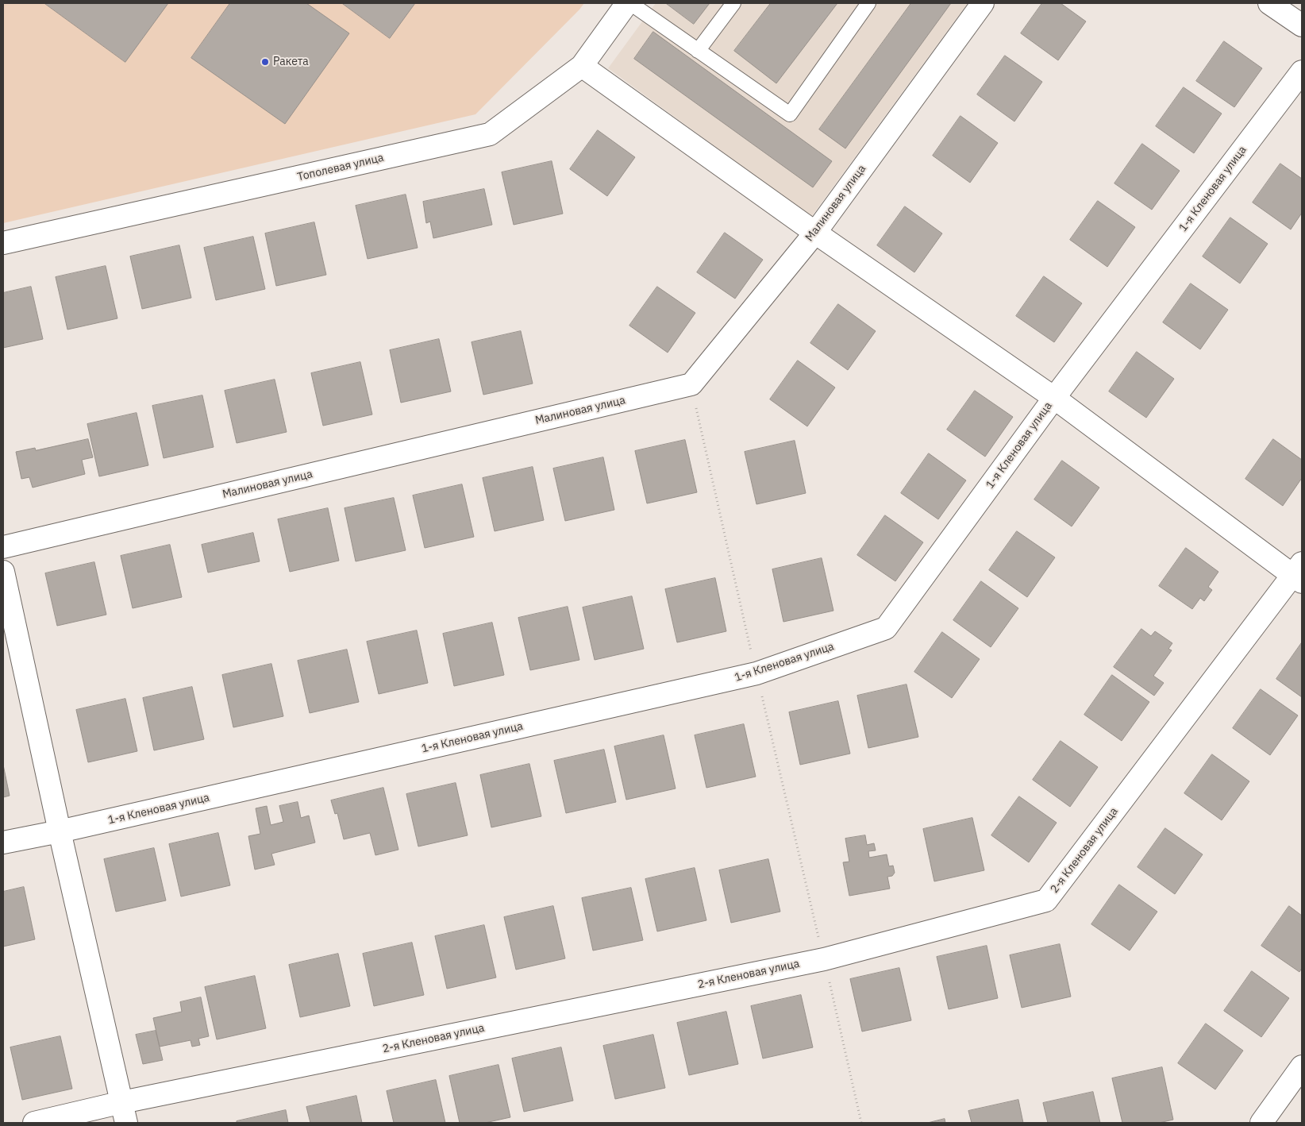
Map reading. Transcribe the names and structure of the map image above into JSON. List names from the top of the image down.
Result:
{
  "streets": {
    "street": [
      "Тополевая улица",
      "1-я Кленовая улица",
      "Малиновая улица",
      "2-я Кленовая улица"
    ]
  },
  "places": ["Ракета"]
}
